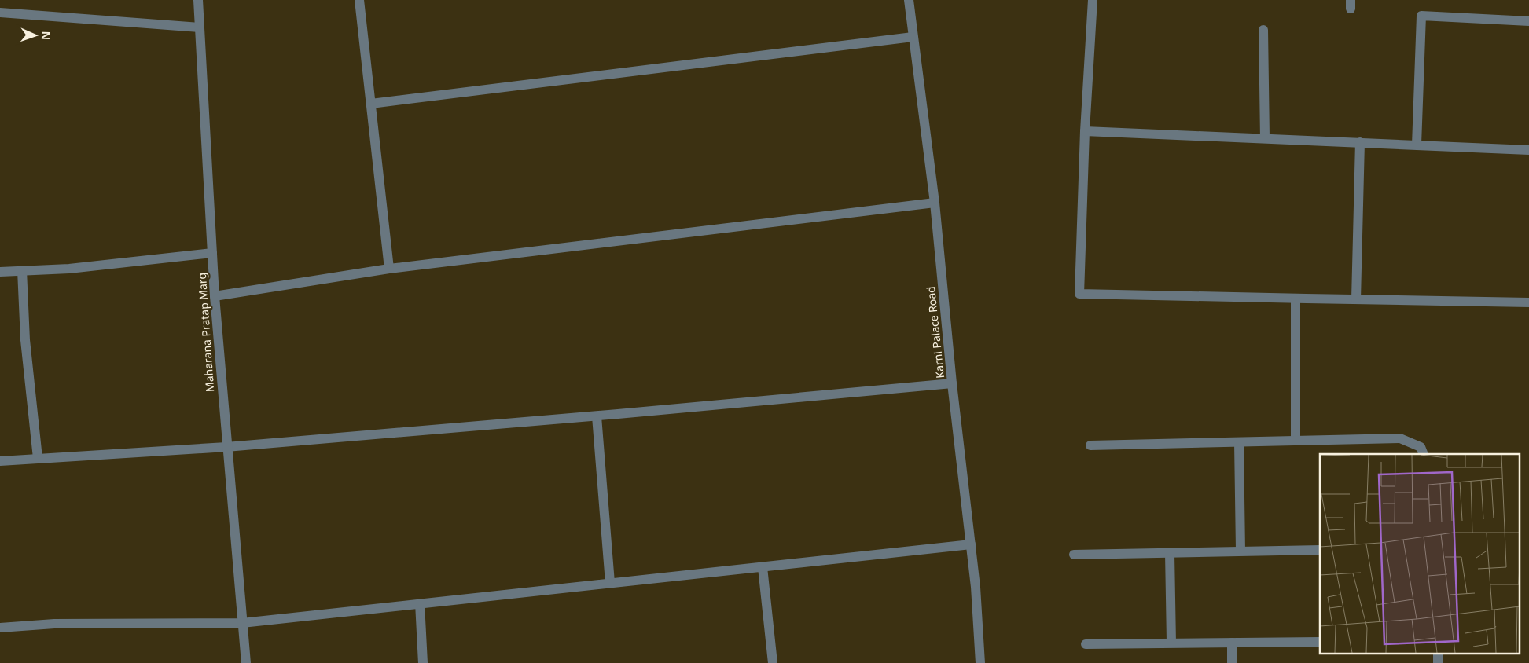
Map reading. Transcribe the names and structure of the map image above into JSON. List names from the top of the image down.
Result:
{
  "streets": {
    "street": ["Maharana Pratap Marg", "Karni Palace Road"]
  },
  "north": "right"
}
